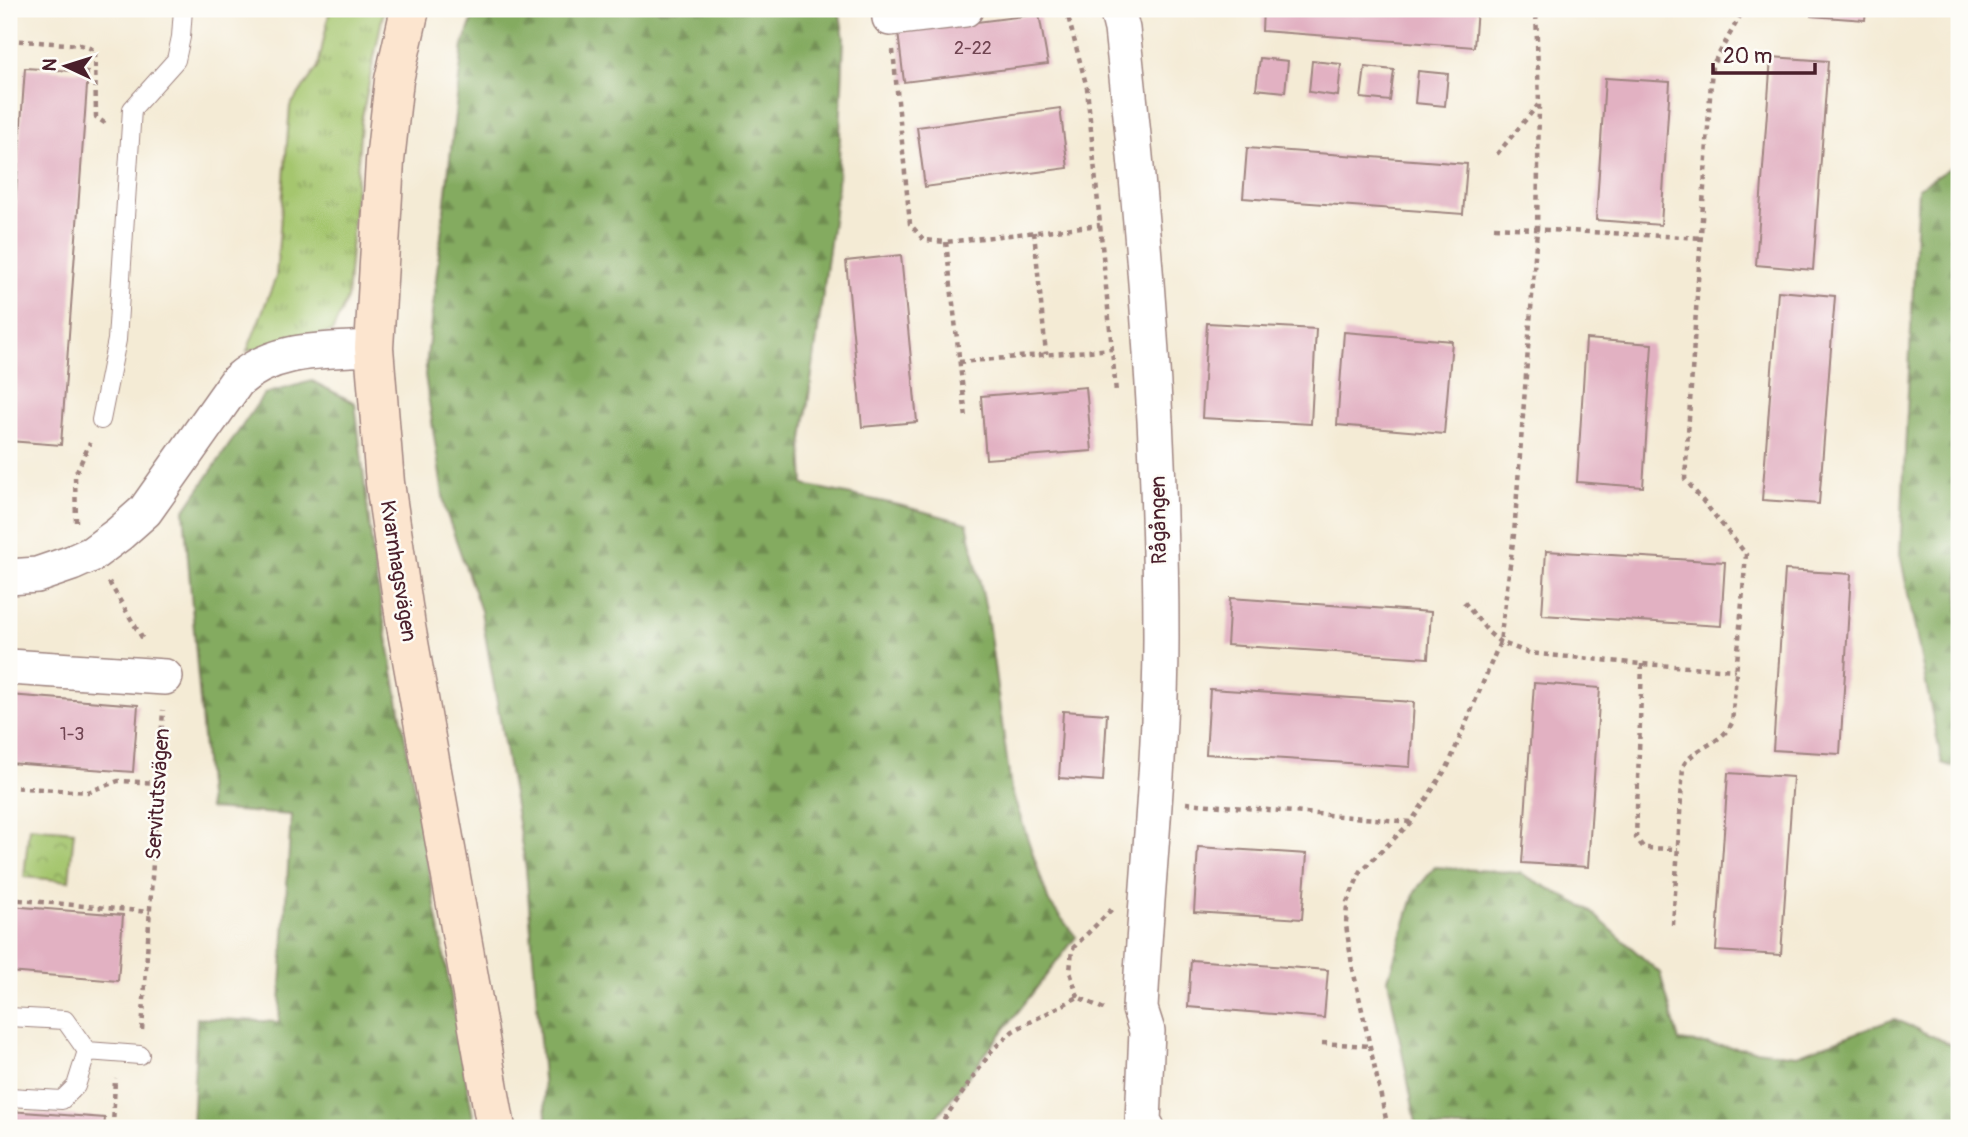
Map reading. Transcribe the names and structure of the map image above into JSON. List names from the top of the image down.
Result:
{
  "streets": {
    "street": ["Rågången", "Kvarnhagsvägen"],
    "path": ["Servitutsvägen"]
  },
  "house_numbers": ["2-22", "1-3"],
  "scale_bar": "20 m",
  "north": "left"
}
